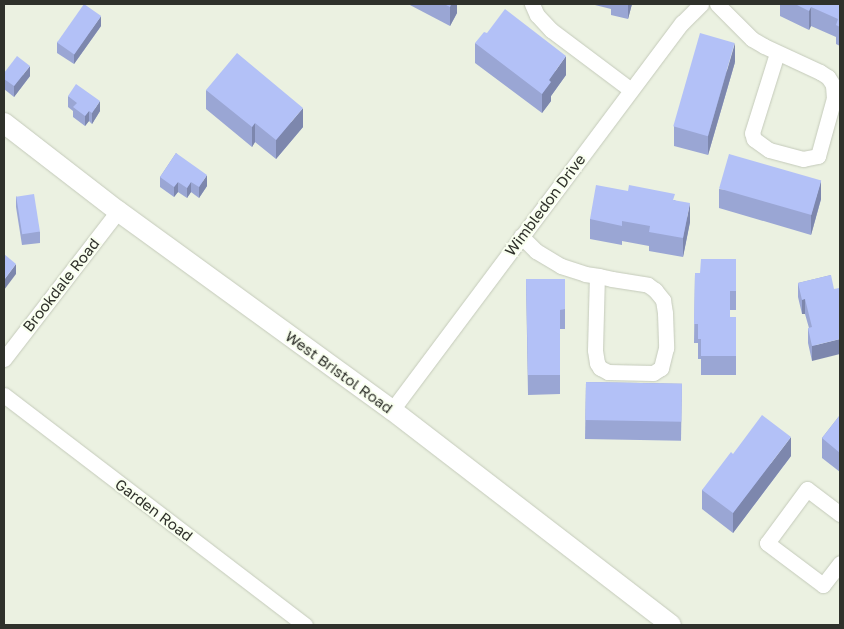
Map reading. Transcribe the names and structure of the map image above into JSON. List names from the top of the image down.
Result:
{
  "streets": {
    "main road": ["West Bristol Road"],
    "street": ["Wimbledon Drive", "Brookdale Road", "Garden Road"]
  },
  "crossings": [
    ["Wimbledon Drive", "West Bristol Road"],
    ["Brookdale Road", "West Bristol Road"]
  ]
}
